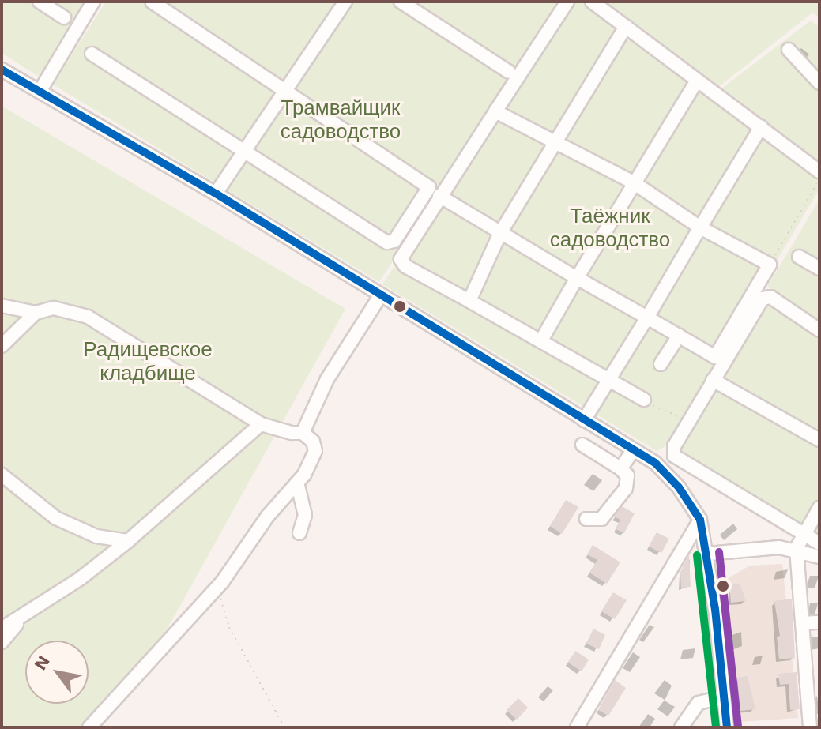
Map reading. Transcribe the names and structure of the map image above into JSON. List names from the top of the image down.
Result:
{
  "parks": ["Трамвайщик садоводство", "Таёжник садоводство", "Радищевское кладбище"],
  "north": "top left"
}
